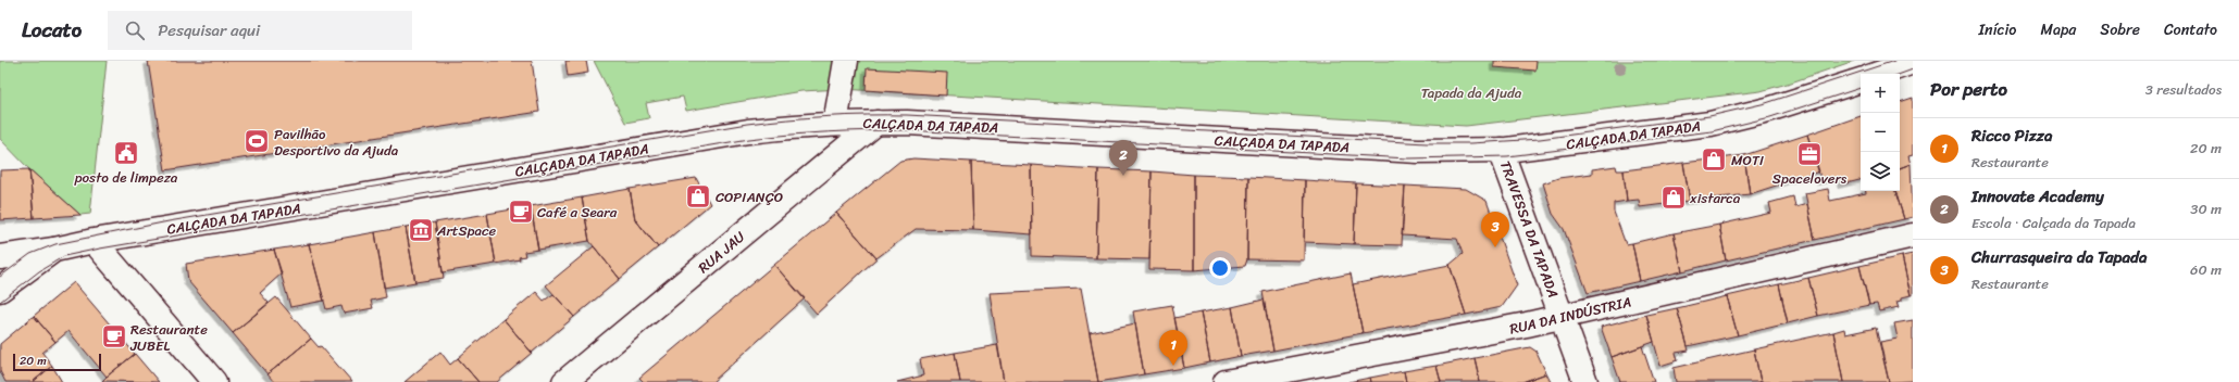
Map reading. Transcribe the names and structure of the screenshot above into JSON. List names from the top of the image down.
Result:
{
  "streets": {
    "street": [
      "CALÇADA DA TAPADA",
      "TRAVESSA DA TAPADA",
      "RUA JAU",
      "RUA DA INDÚSTRIA"
    ]
  },
  "crossings": [
    ["CALÇADA DA TAPADA", "TRAVESSA DA TAPADA"],
    ["CALÇADA DA TAPADA", "RUA JAU"],
    ["TRAVESSA DA TAPADA", "RUA DA INDÚSTRIA"]
  ],
  "parks": ["Tapada da Ajuda"],
  "places": {
    "sports": ["Pavilhão Desportivo da Ajuda"],
    "public building": ["posto de limpeza"],
    "office": ["Spacelovers"],
    "shop": ["MOTI", "COPIANÇO", "xistarca"],
    "cafe": ["Café a Seara", "Restaurante JUBEL"],
    "museum": ["ArtSpace"]
  },
  "scale_bar": "20 m",
  "page": {
    "header": "Locato",
    "search": "Pesquisar aqui",
    "nav": [
      "Início",
      "Mapa",
      "Sobre",
      "Contato"
    ],
    "heading": ["Por perto", "3 resultados"],
    "map_buttons": ["+", "−"],
    "list": [
      {
        "mark": "1",
        "name": "Ricco Pizza",
        "note": "Restaurante",
        "value": "20 m"
      },
      {
        "mark": "2",
        "name": "Innovate Academy",
        "note": "Escola · Calçada da Tapada",
        "value": "30 m"
      },
      {
        "mark": "3",
        "name": "Churrasqueira da Tapada",
        "note": "Restaurante",
        "value": "60 m"
      }
    ],
    "pins": ["2", "3", "1"],
    "scale": "20 m"
  }
}
